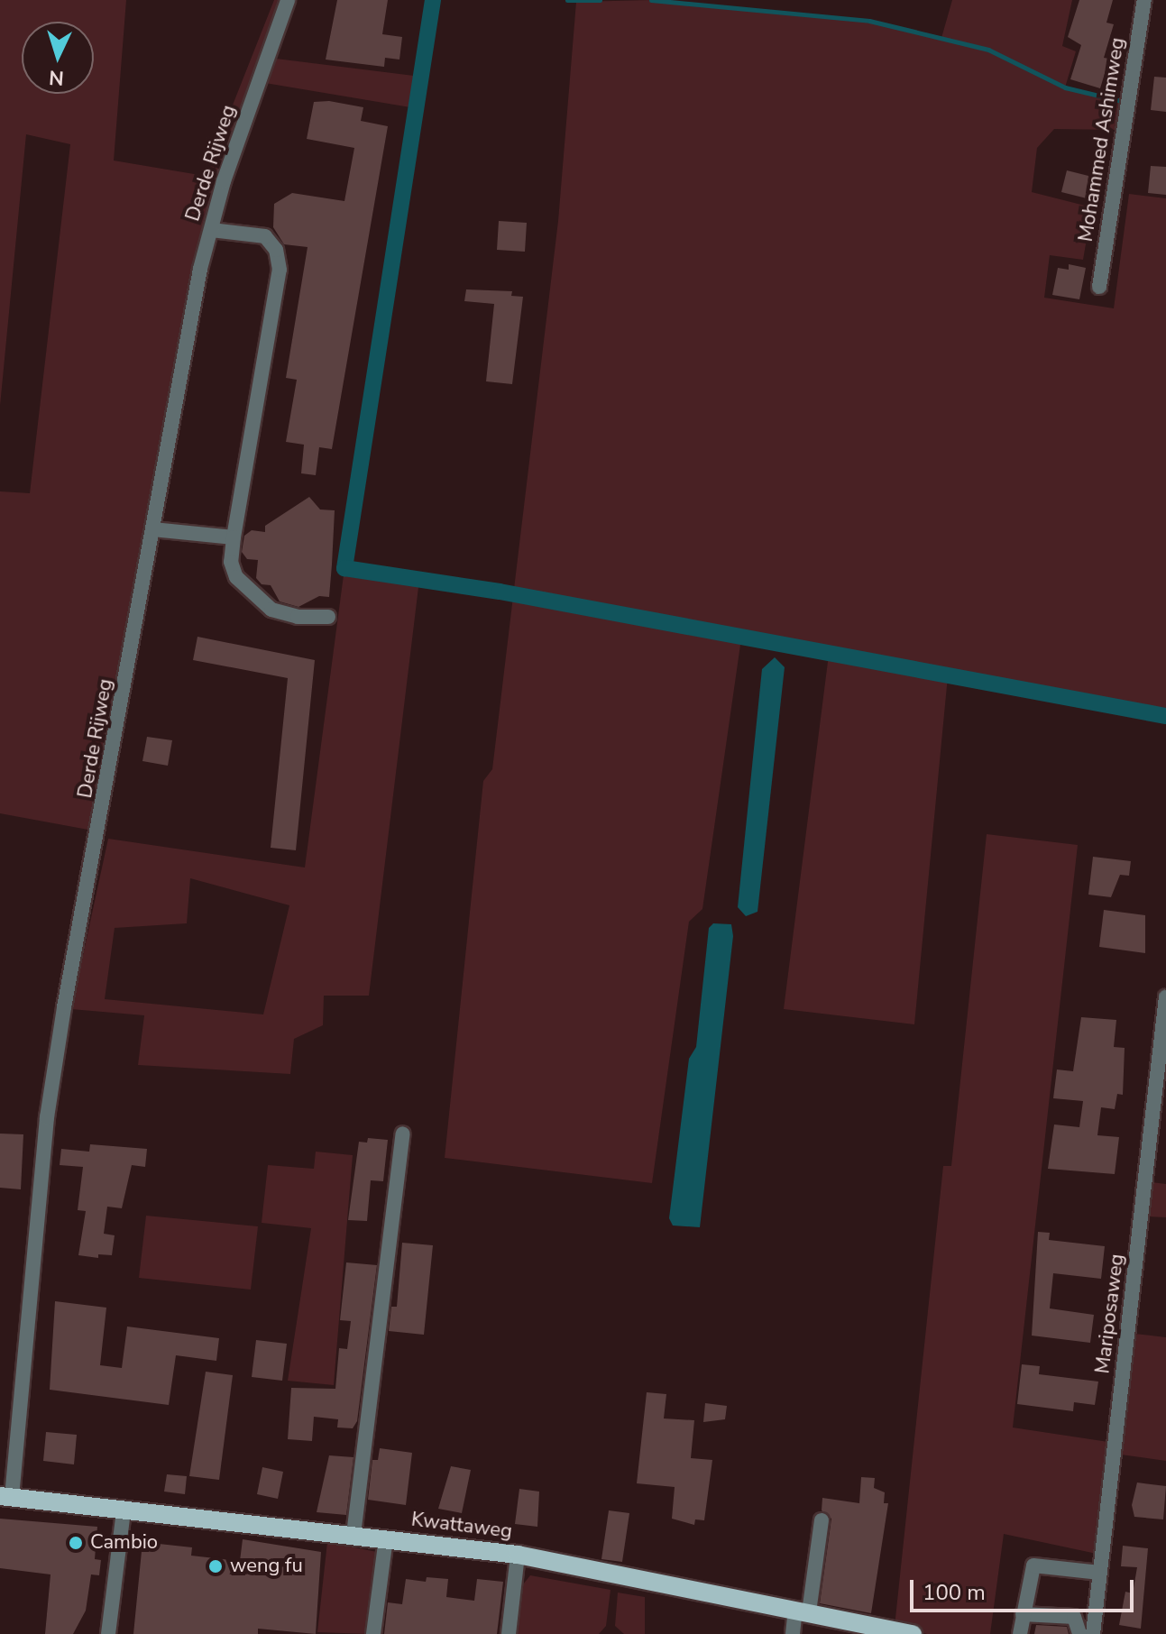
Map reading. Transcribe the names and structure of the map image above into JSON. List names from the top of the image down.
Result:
{
  "streets": {
    "main road": ["Kwattaweg"],
    "street": ["Mohammed Ashimweg", "Derde Rijweg", "Mariposaweg"]
  },
  "crossings": [
    ["Derde Rijweg", "Kwattaweg"]
  ],
  "places": ["Cambio", "weng fu"],
  "scale_bar": "100 m",
  "north": "bottom"
}
